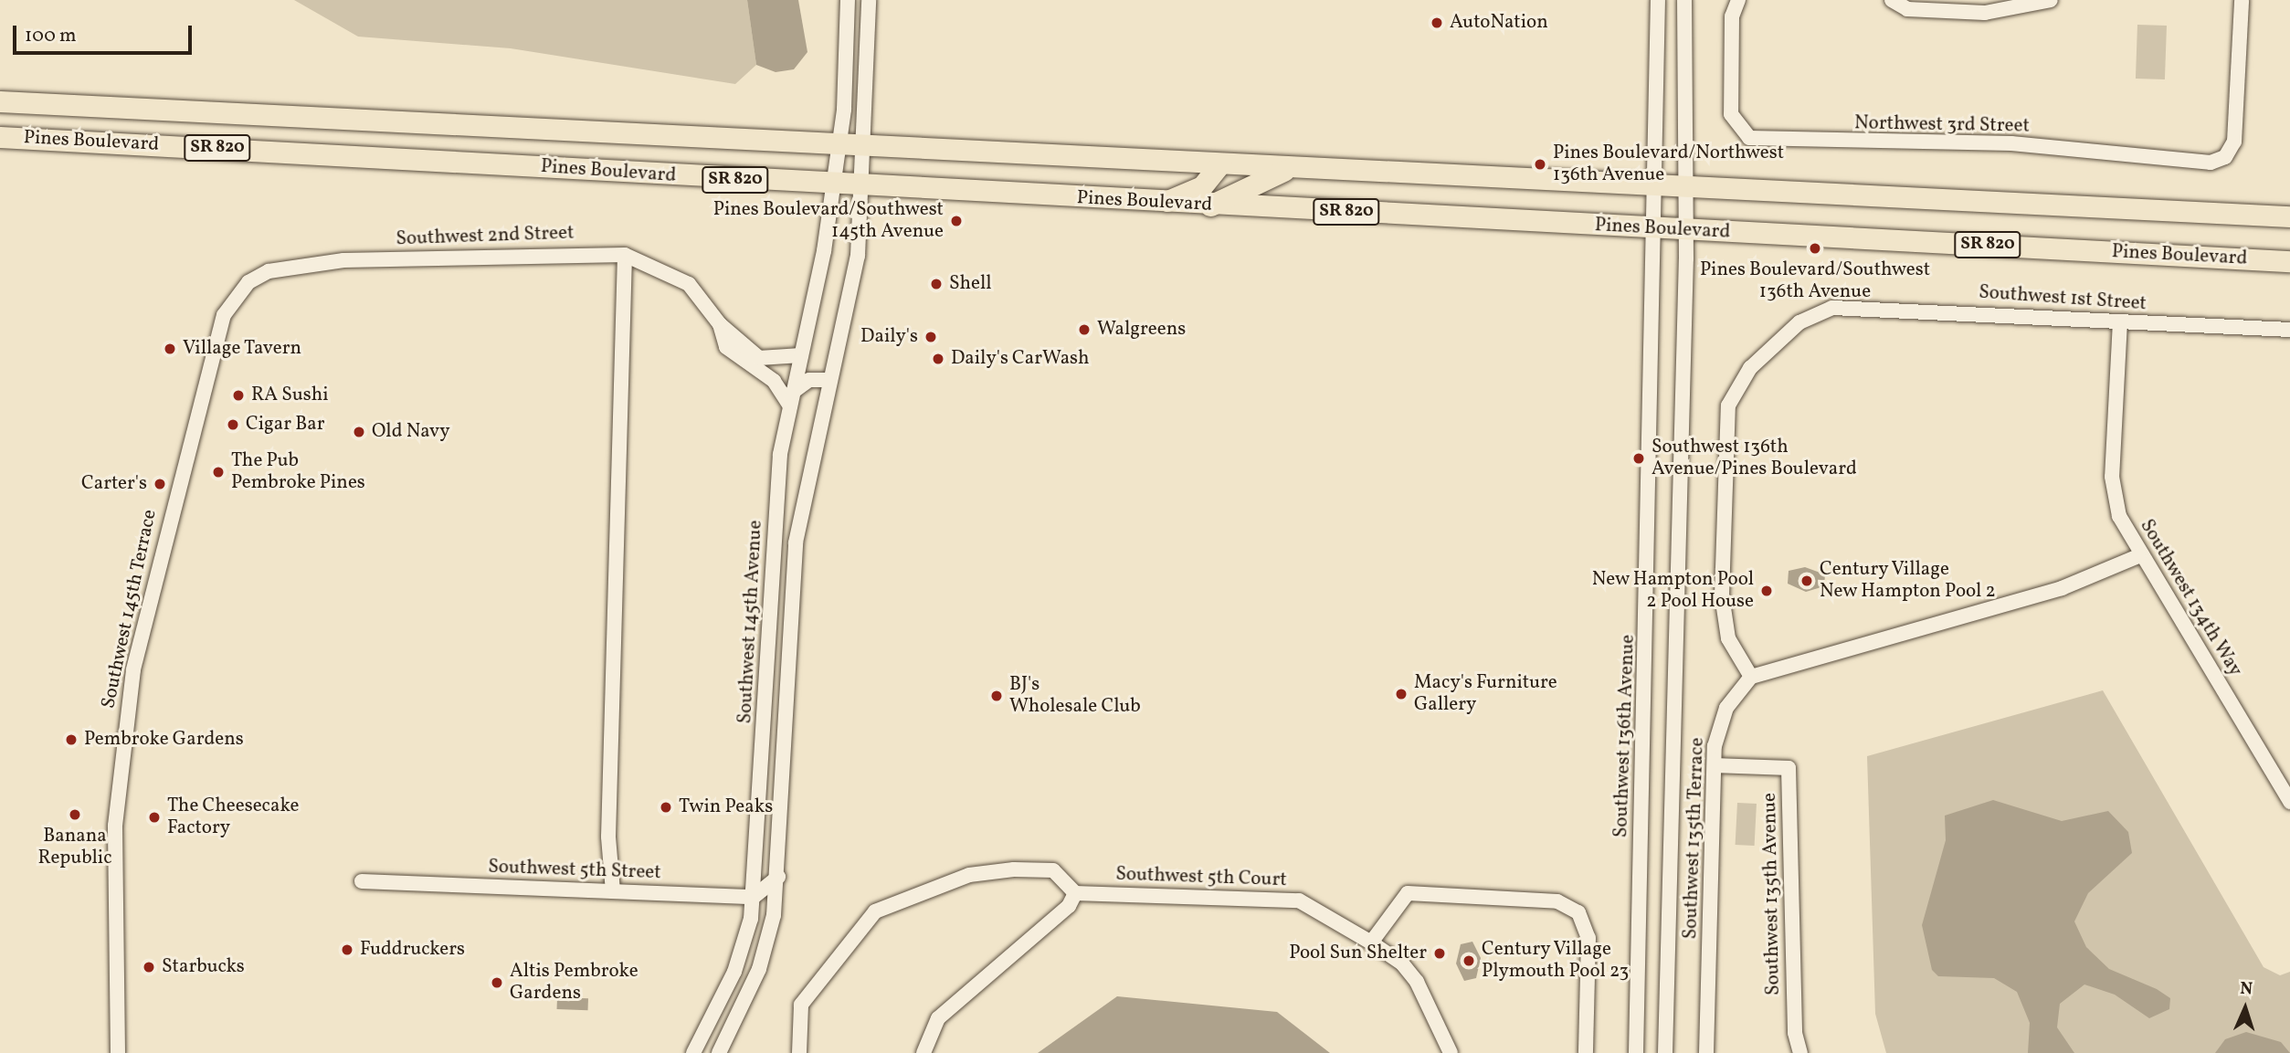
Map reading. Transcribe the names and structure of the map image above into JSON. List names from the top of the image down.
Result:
{
  "streets": {
    "highway": ["Pines Boulevard", "SR 820"],
    "street": [
      "Northwest 3rd Street",
      "Southwest 2nd Street",
      "Southwest 1st Street",
      "Southwest 134th Way",
      "Southwest 145th Terrace",
      "Southwest 145th Avenue",
      "Southwest 136th Avenue",
      "Southwest 135th Terrace",
      "Southwest 5th Street",
      "Southwest 5th Court",
      "Southwest 135th Avenue"
    ]
  },
  "crossings": [
    ["Pines Boulevard", "Southwest 145th Avenue"],
    ["Pines Boulevard", "Southwest 136th Avenue"],
    ["Southwest 2nd Street", "Southwest 145th Terrace"],
    ["Southwest 2nd Street", "Southwest 145th Avenue"],
    ["Southwest 1st Street", "Southwest 134th Way"],
    ["Southwest 1st Street", "Southwest 135th Terrace"],
    ["Southwest 145th Avenue", "Southwest 5th Street"],
    ["Southwest 135th Terrace", "Southwest 135th Avenue"]
  ],
  "places": [
    "AutoNation",
    "Pines Boulevard/Northwest 136th Avenue",
    "Pines Boulevard/Southwest 145th Avenue",
    "Pines Boulevard/Southwest 136th Avenue",
    "Shell",
    "Walgreens",
    "Daily's",
    "Village Tavern",
    "Daily's CarWash",
    "RA Sushi",
    "Cigar Bar",
    "Old Navy",
    "Southwest 136th Avenue/Pines Boulevard",
    "The Pub Pembroke Pines",
    "Carter's",
    "Century Village New Hampton Pool 2",
    "New Hampton Pool 2 Pool House",
    "Macy's Furniture Gallery",
    "BJ's Wholesale Club",
    "Pembroke Gardens",
    "Twin Peaks",
    "Banana Republic",
    "The Cheesecake Factory",
    "Fuddruckers",
    "Pool Sun Shelter",
    "Century Village Plymouth Pool 23",
    "Starbucks",
    "Altis Pembroke Gardens"
  ],
  "scale_bar": "100 m",
  "north": "top"
}
